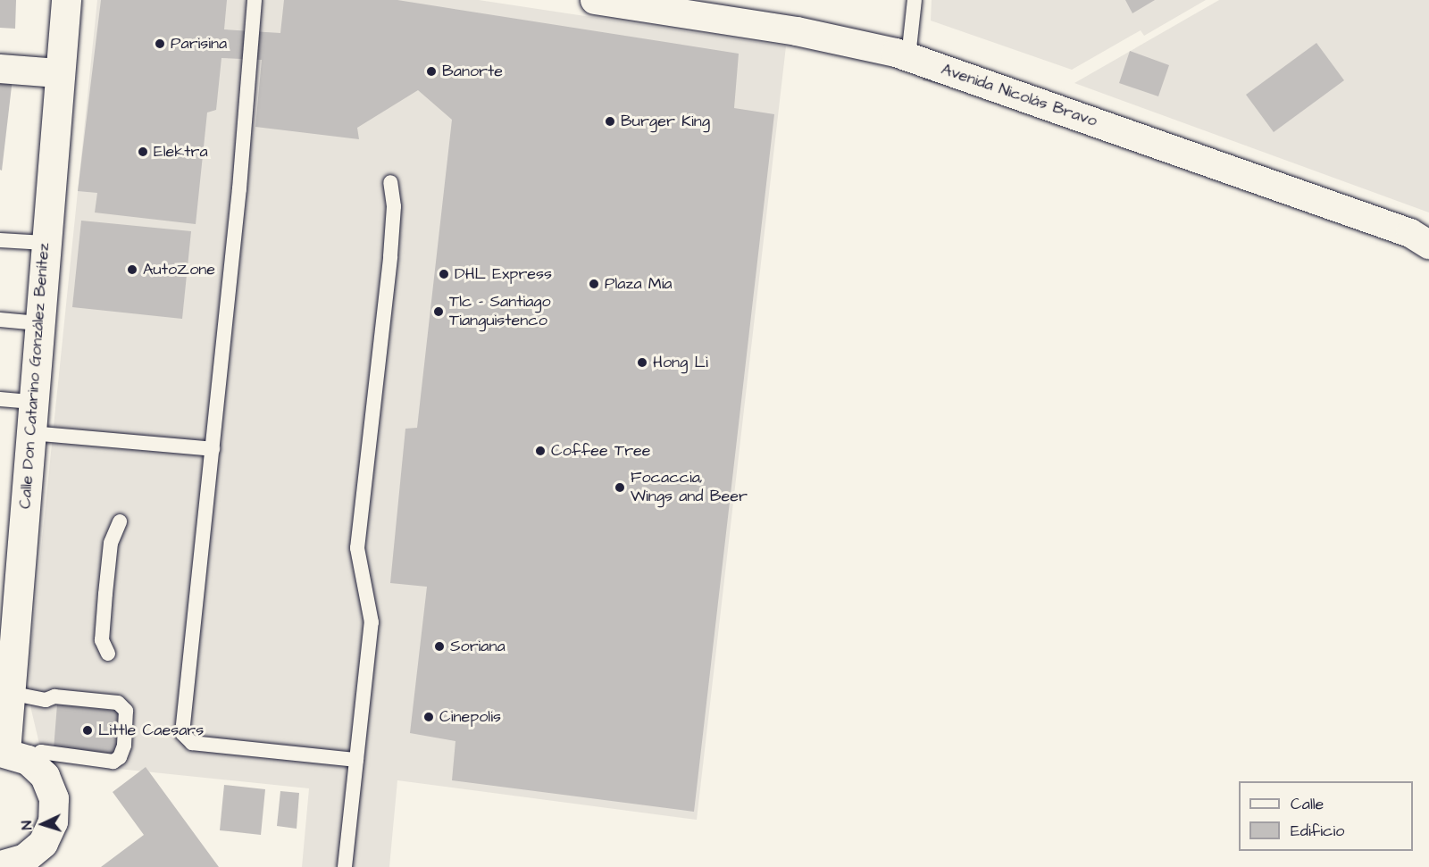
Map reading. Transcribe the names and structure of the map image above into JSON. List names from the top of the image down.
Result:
{
  "streets": {
    "main road": ["Calle Don Catarino González Benítez"],
    "street": ["Avenida Nicolás Bravo"]
  },
  "places": [
    "Parisina",
    "Banorte",
    "Burger King",
    "Elektra",
    "AutoZone",
    "DHL Express",
    "Plaza Mía",
    "Tlc - Santiago Tianguistenco",
    "Hong Li",
    "Coffee Tree",
    "Focaccia, Wings and Beer",
    "Soriana",
    "Cinepolis",
    "Little Caesars"
  ],
  "legend": ["Calle", "Edificio"],
  "north": "left"
}
